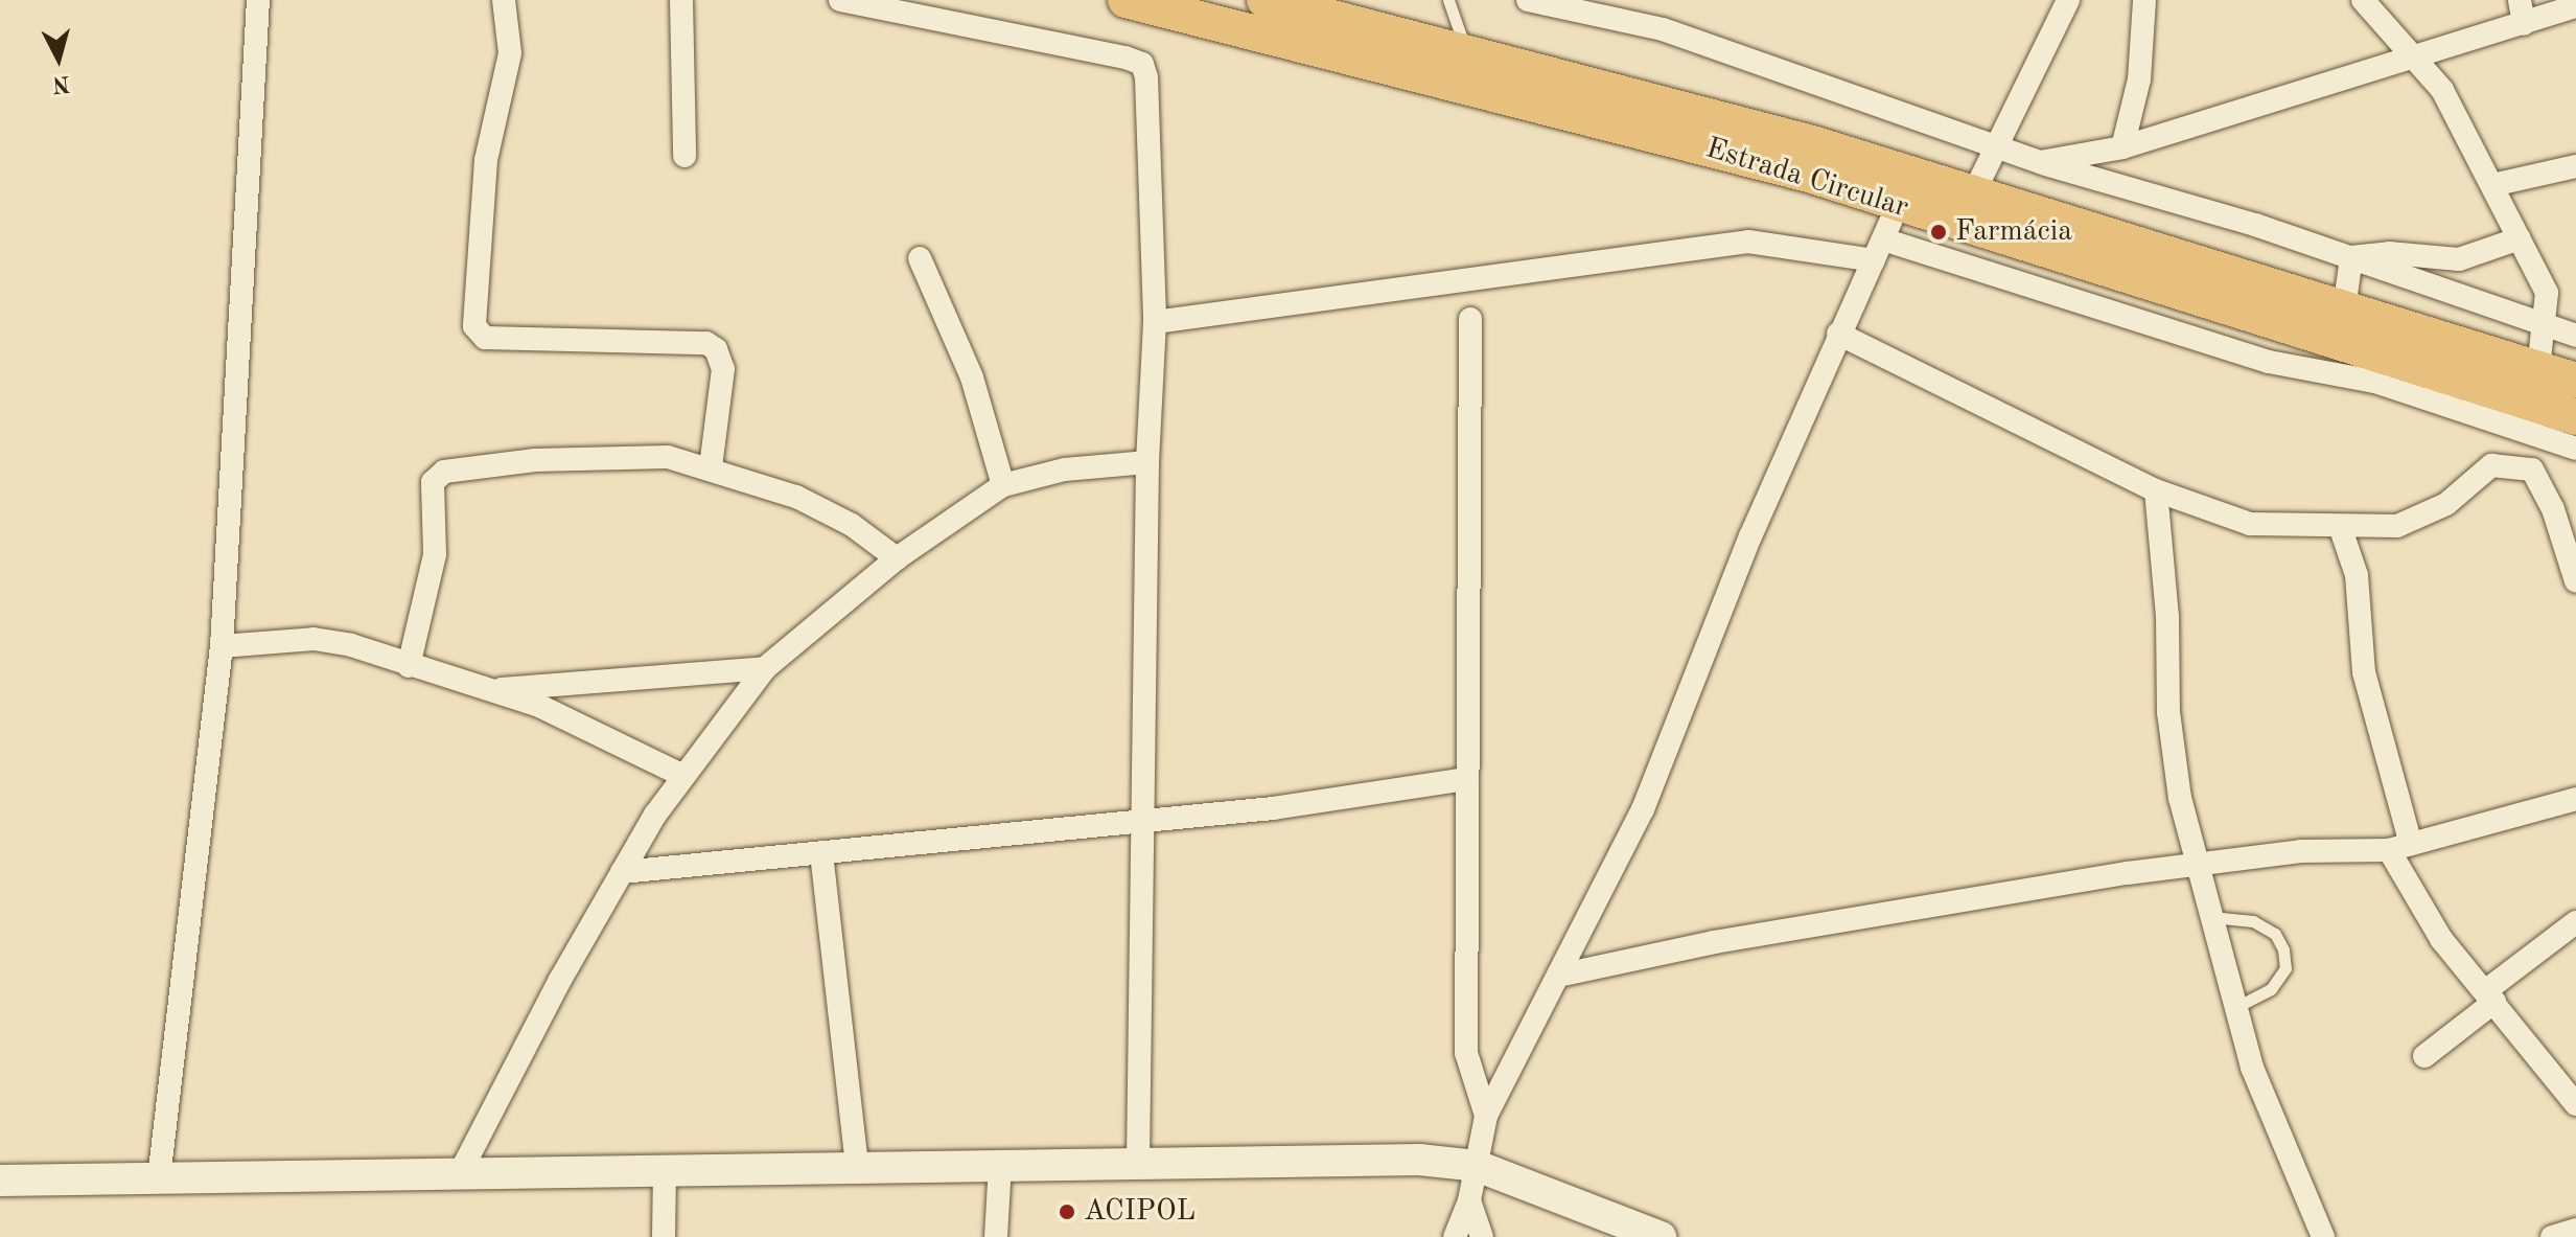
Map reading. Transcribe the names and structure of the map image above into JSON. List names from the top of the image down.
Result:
{
  "streets": {
    "main road": ["Estrada Circular"]
  },
  "places": ["Farmácia", "ACIPOL"],
  "north": "bottom"
}
